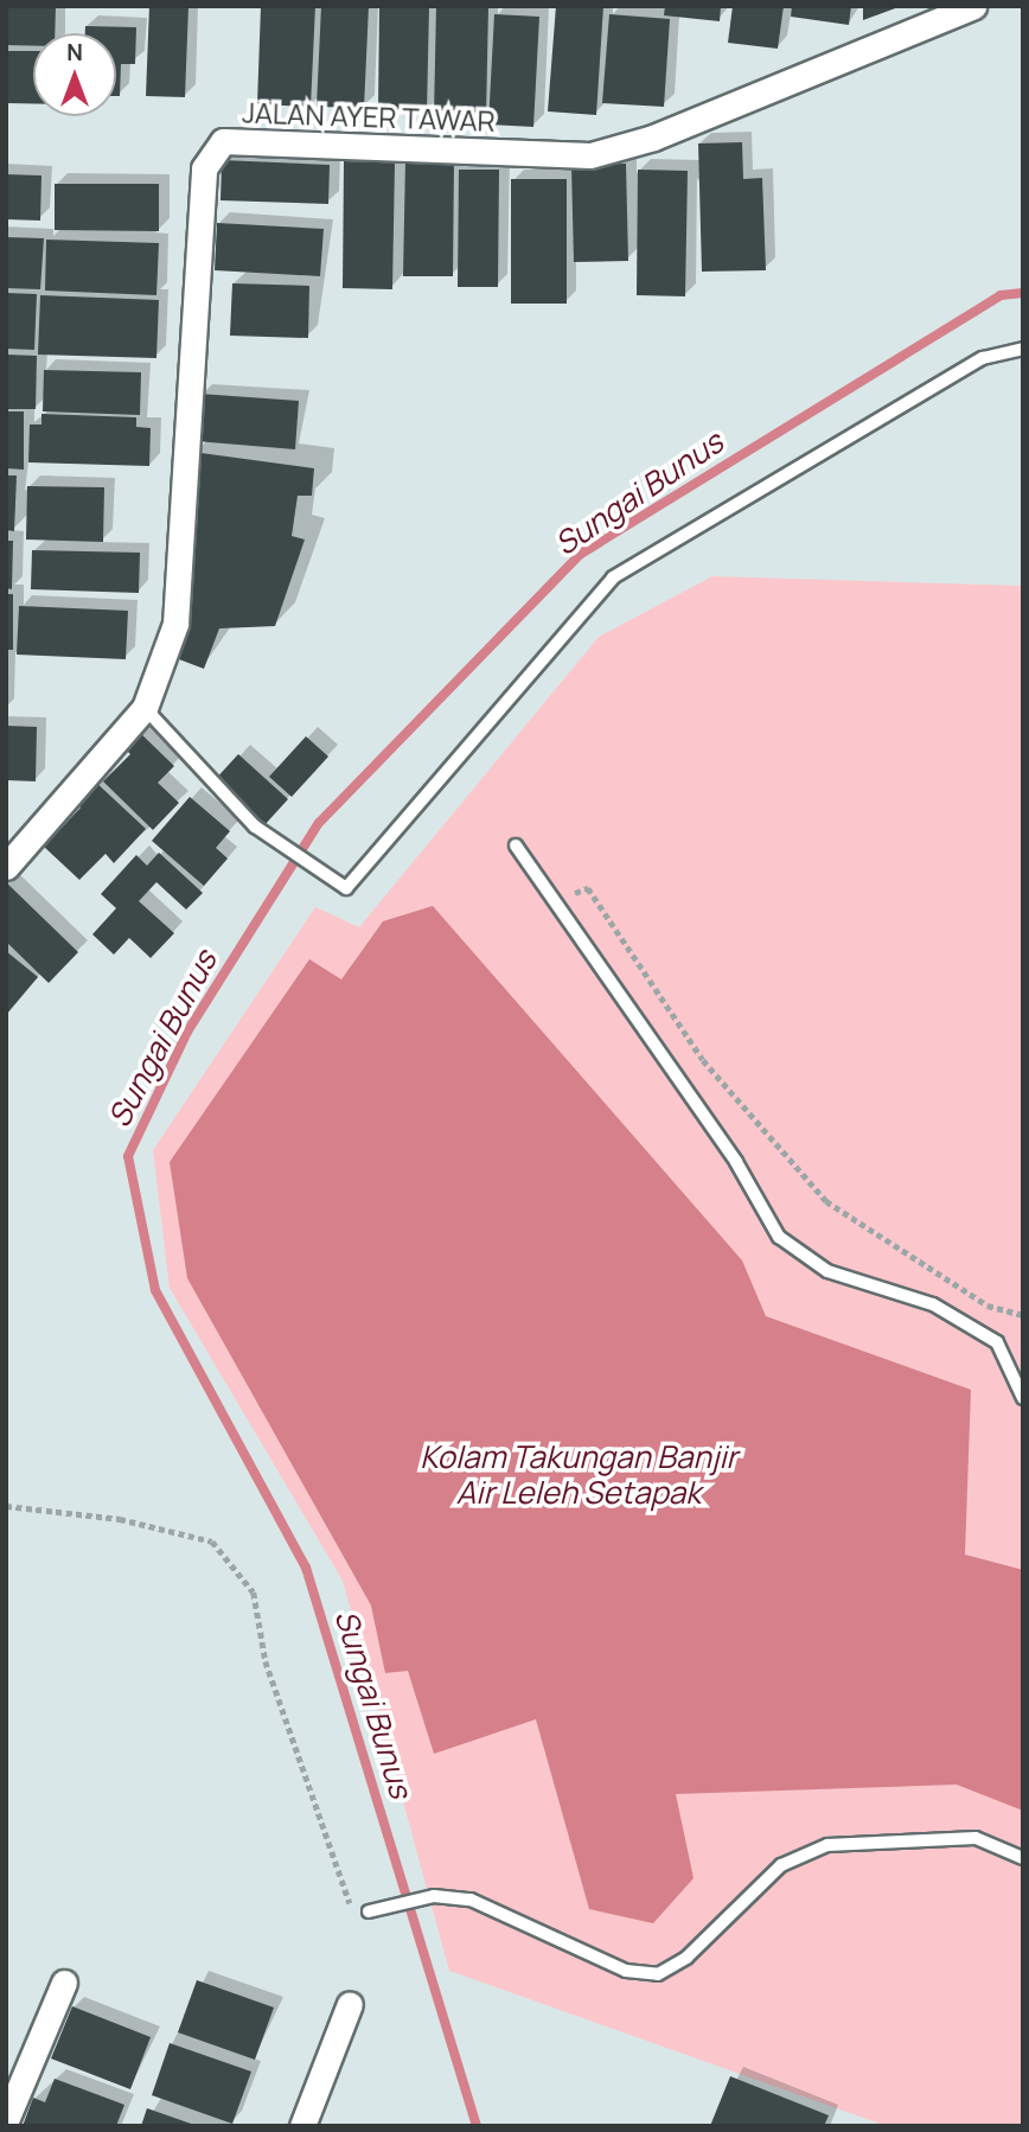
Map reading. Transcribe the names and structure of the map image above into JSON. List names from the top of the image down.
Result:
{
  "streets": {
    "street": ["JALAN AYER TAWAR"]
  },
  "water": ["Sungai Bunus", "Kolam Takungan Banjir Air Leleh Setapak"],
  "north": "top"
}
